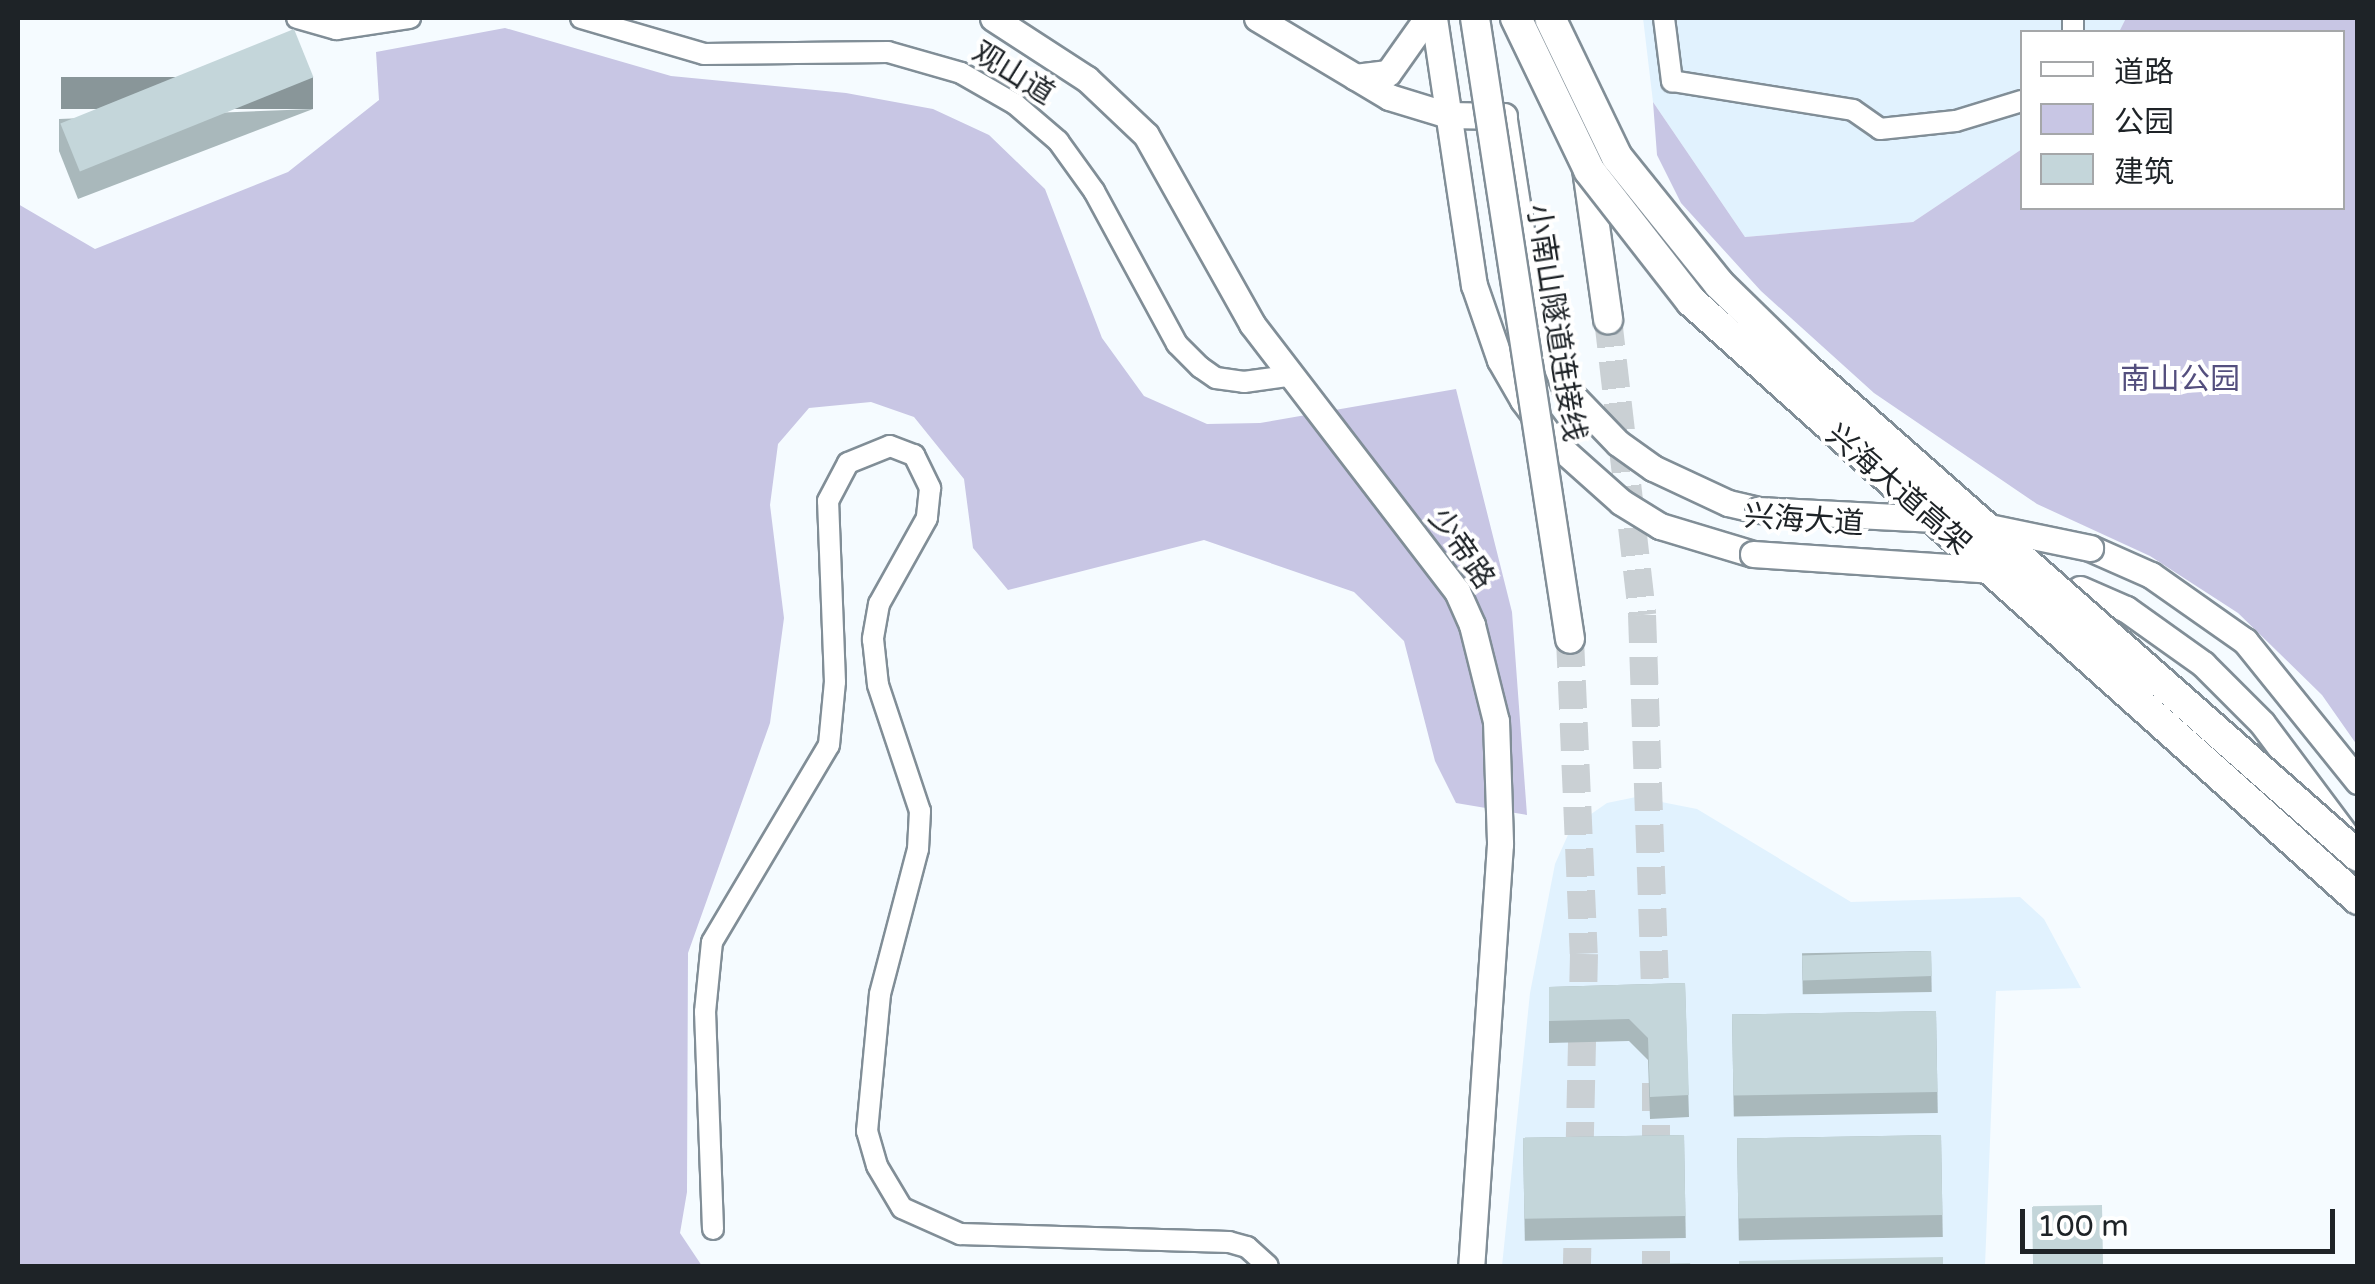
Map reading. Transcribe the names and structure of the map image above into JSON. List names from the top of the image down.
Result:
{
  "streets": {
    "main road": ["小南山隧道连接线", "兴海大道高架"],
    "street": ["观山道", "兴海大道", "少帝路"]
  },
  "crossings": [
    ["观山道", "少帝路"],
    ["兴海大道高架", "兴海大道"]
  ],
  "parks": ["南山公园"],
  "legend": ["道路", "公园", "建筑"],
  "scale_bar": "100 m"
}
